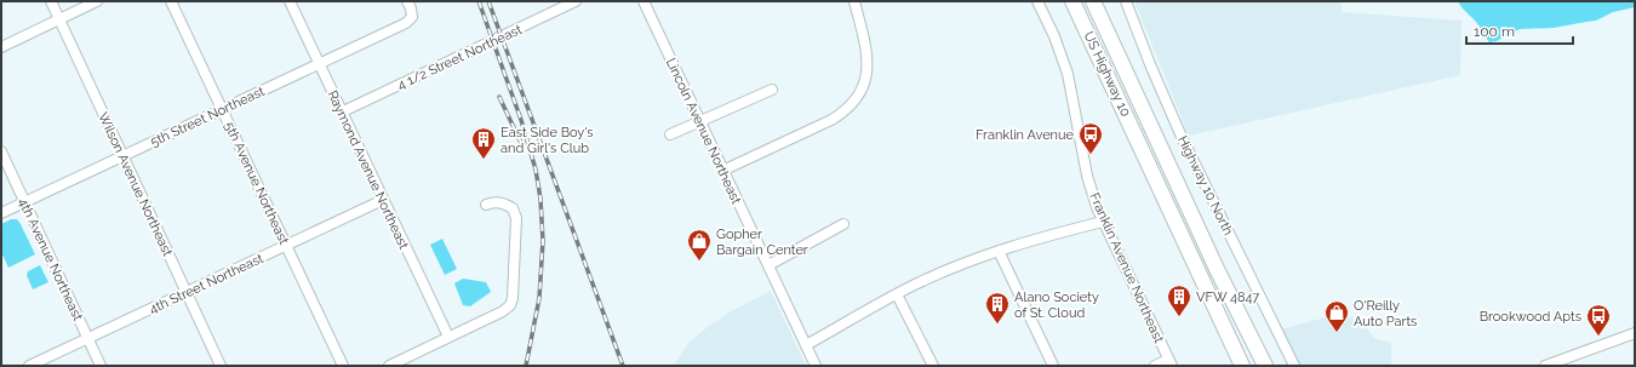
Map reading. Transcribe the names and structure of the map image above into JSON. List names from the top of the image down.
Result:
{
  "streets": {
    "highway": ["US Highway 10"],
    "street": [
      "4 1/2 Street Northeast",
      "5th Street Northeast",
      "Lincoln Avenue Northeast",
      "Raymond Avenue Northeast",
      "5th Avenue Northeast",
      "Wilson Avenue Northeast",
      "Highway 10 North",
      "4th Avenue Northeast",
      "Franklin Avenue Northeast",
      "4th Street Northeast"
    ]
  },
  "crossings": [
    ["4 1/2 Street Northeast", "Raymond Avenue Northeast"],
    ["5th Street Northeast", "Raymond Avenue Northeast"],
    ["5th Street Northeast", "5th Avenue Northeast"],
    ["5th Street Northeast", "Wilson Avenue Northeast"],
    ["5th Street Northeast", "4th Avenue Northeast"],
    ["Raymond Avenue Northeast", "4th Street Northeast"],
    ["5th Avenue Northeast", "4th Street Northeast"],
    ["Wilson Avenue Northeast", "4th Street Northeast"],
    ["4th Avenue Northeast", "4th Street Northeast"]
  ],
  "places": {
    "bus stop": ["Franklin Avenue", "Brookwood Apts"],
    "building": ["East Side Boy's and Girl's Club", "VFW 4847", "Alano Society of St. Cloud"],
    "shop": ["Gopher Bargain Center", "O'Reilly Auto Parts"]
  },
  "scale_bar": "100 m"
}
